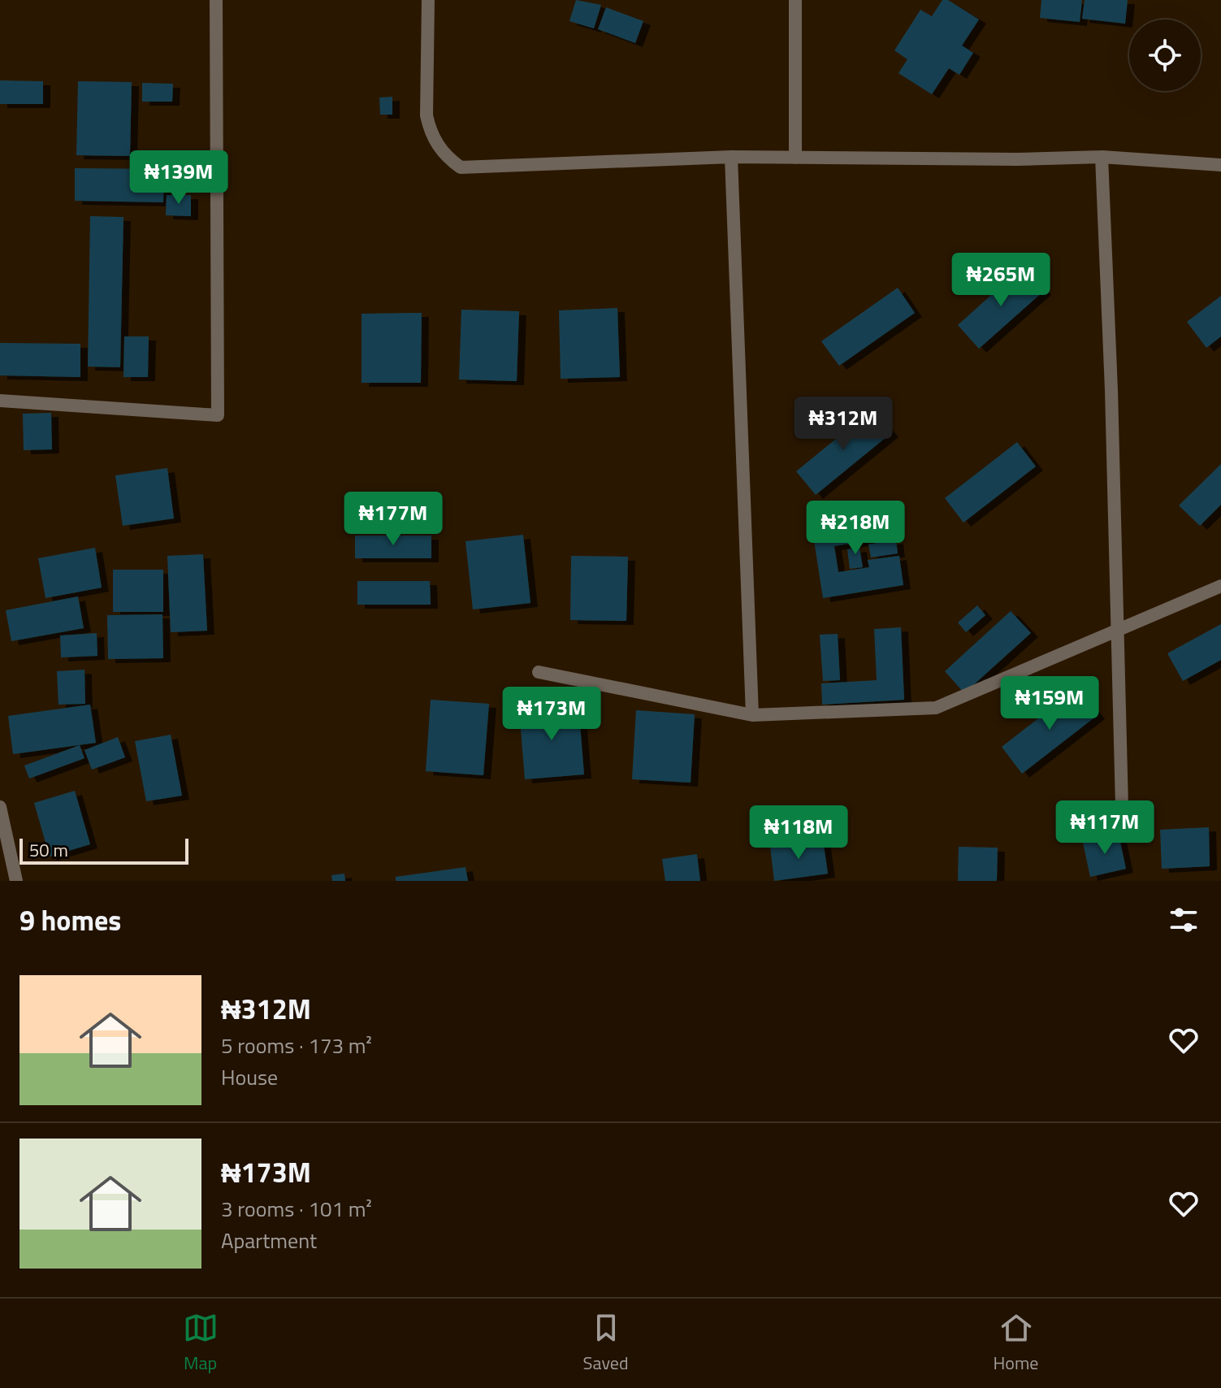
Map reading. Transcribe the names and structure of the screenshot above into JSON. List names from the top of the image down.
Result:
{
  "scale_bar": "50 m",
  "page": {
    "price": [
      "₦139M",
      "₦265M",
      "₦312M",
      "₦177M",
      "₦218M",
      "₦159M",
      "₦173M",
      "₦117M",
      "₦118M"
    ],
    "scale": "50 m",
    "heading": "9 homes",
    "list": [
      {
        "name": "₦312M",
        "note": "5 rooms · 173 m² · House"
      },
      {
        "name": "₦173M",
        "note": "3 rooms · 101 m² · Apartment"
      }
    ],
    "tabs": ["Map", "Saved", "Home"]
  }
}
